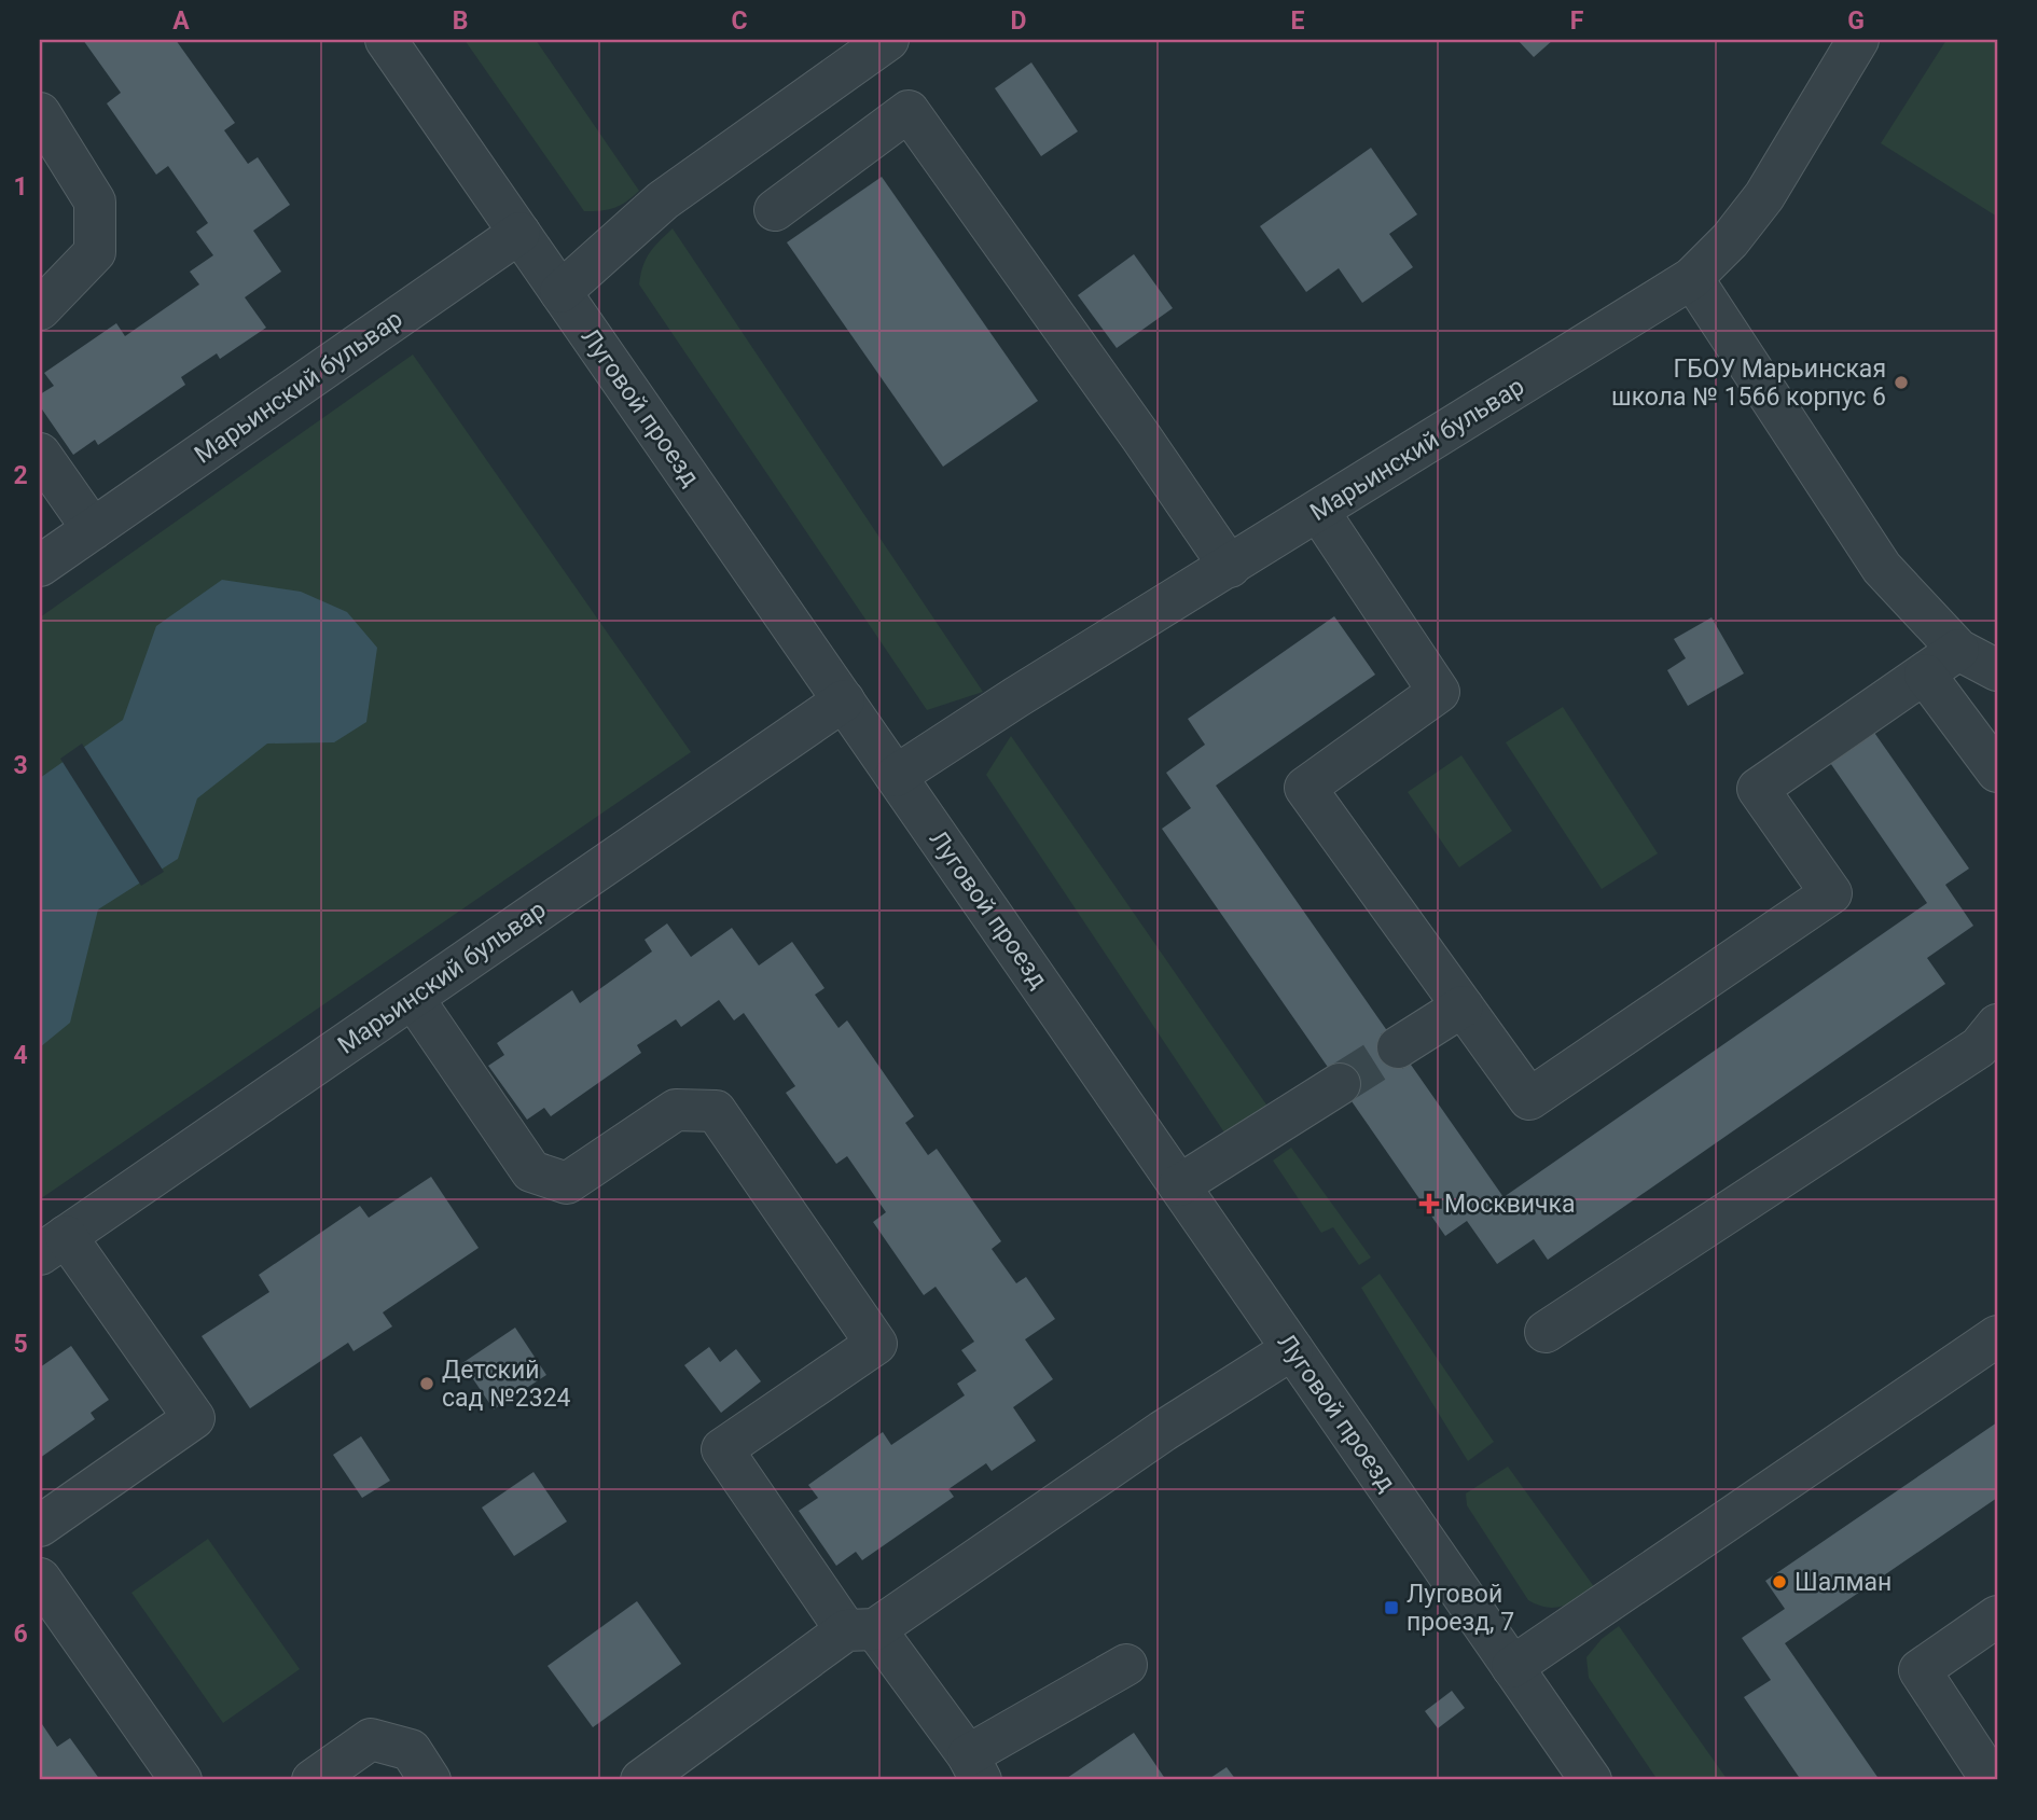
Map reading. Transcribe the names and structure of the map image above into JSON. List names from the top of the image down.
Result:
{
  "streets": {
    "street": ["Марьинский бульвар", "Луговой проезд"]
  },
  "crossings": [
    ["Марьинский бульвар", "Луговой проезд"]
  ],
  "places": {
    "other": ["ГБОУ Марьинская школа № 1566 корпус 6", "Детский сад №2324", "Шалман"],
    "health": ["Москвичка"],
    "transit": ["Луговой проезд, 7"]
  },
  "grid": {
    "columns": [
      "A",
      "B",
      "C",
      "D",
      "E",
      "F",
      "G"
    ],
    "rows": [
      "1",
      "2",
      "3",
      "4",
      "5",
      "6"
    ]
  }
}
